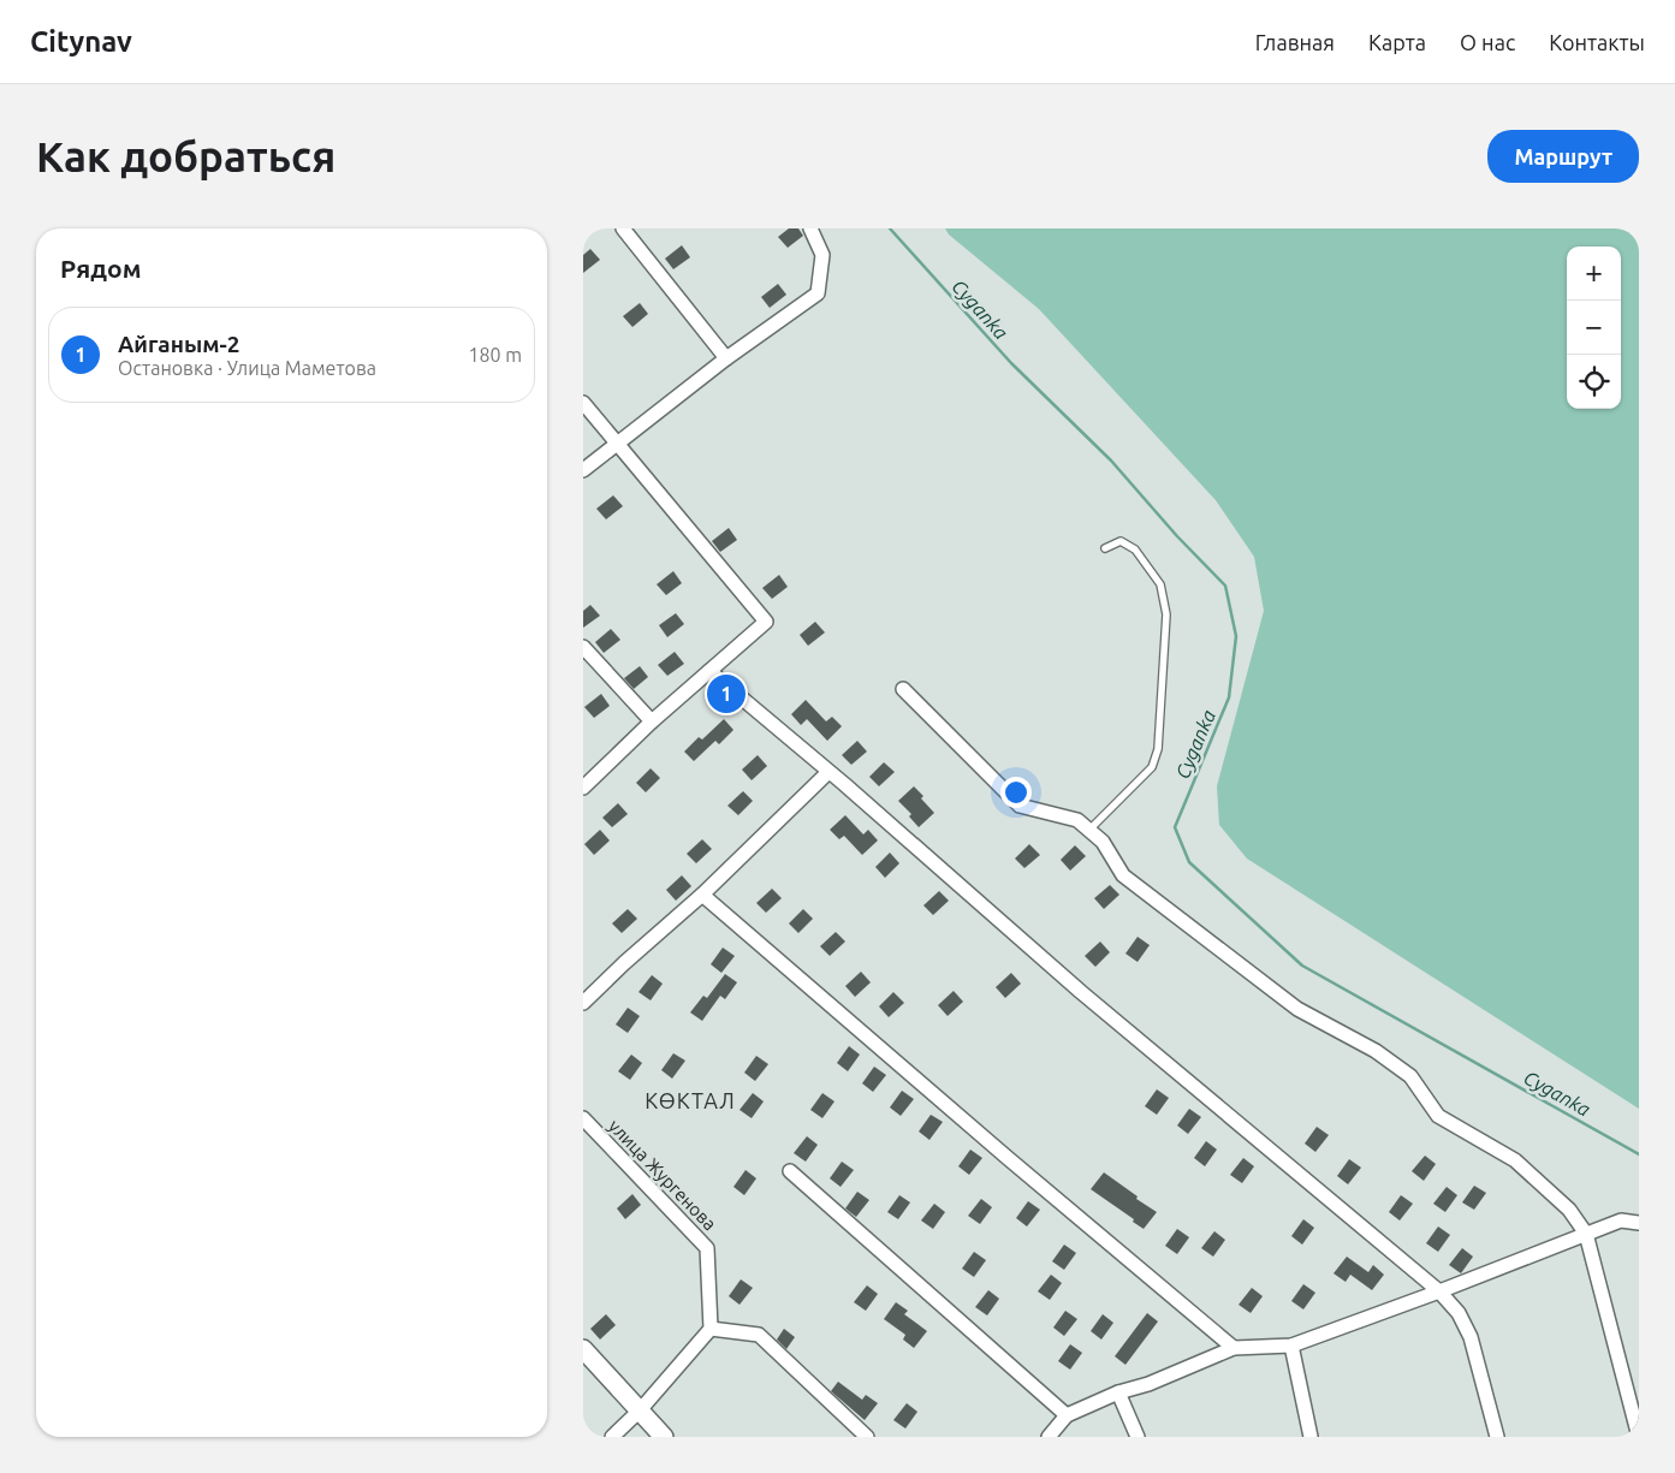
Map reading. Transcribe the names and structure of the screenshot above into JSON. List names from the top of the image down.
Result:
{
  "streets": {
    "street": ["улица Жургенова"]
  },
  "districts": ["КӨКТАЛ"],
  "water": ["Cyganka"],
  "page": {
    "header": "Citynav",
    "nav": [
      "Главная",
      "Карта",
      "О нас",
      "Контакты"
    ],
    "buttons": "Маршрут",
    "title": "Как добраться",
    "heading": "Рядом",
    "map_buttons": ["+", "−"],
    "list": [
      {
        "mark": "1",
        "name": "Айганым-2",
        "note": "Остановка · Улица Маметова",
        "value": "180 m"
      }
    ],
    "pins": "1"
  }
}
